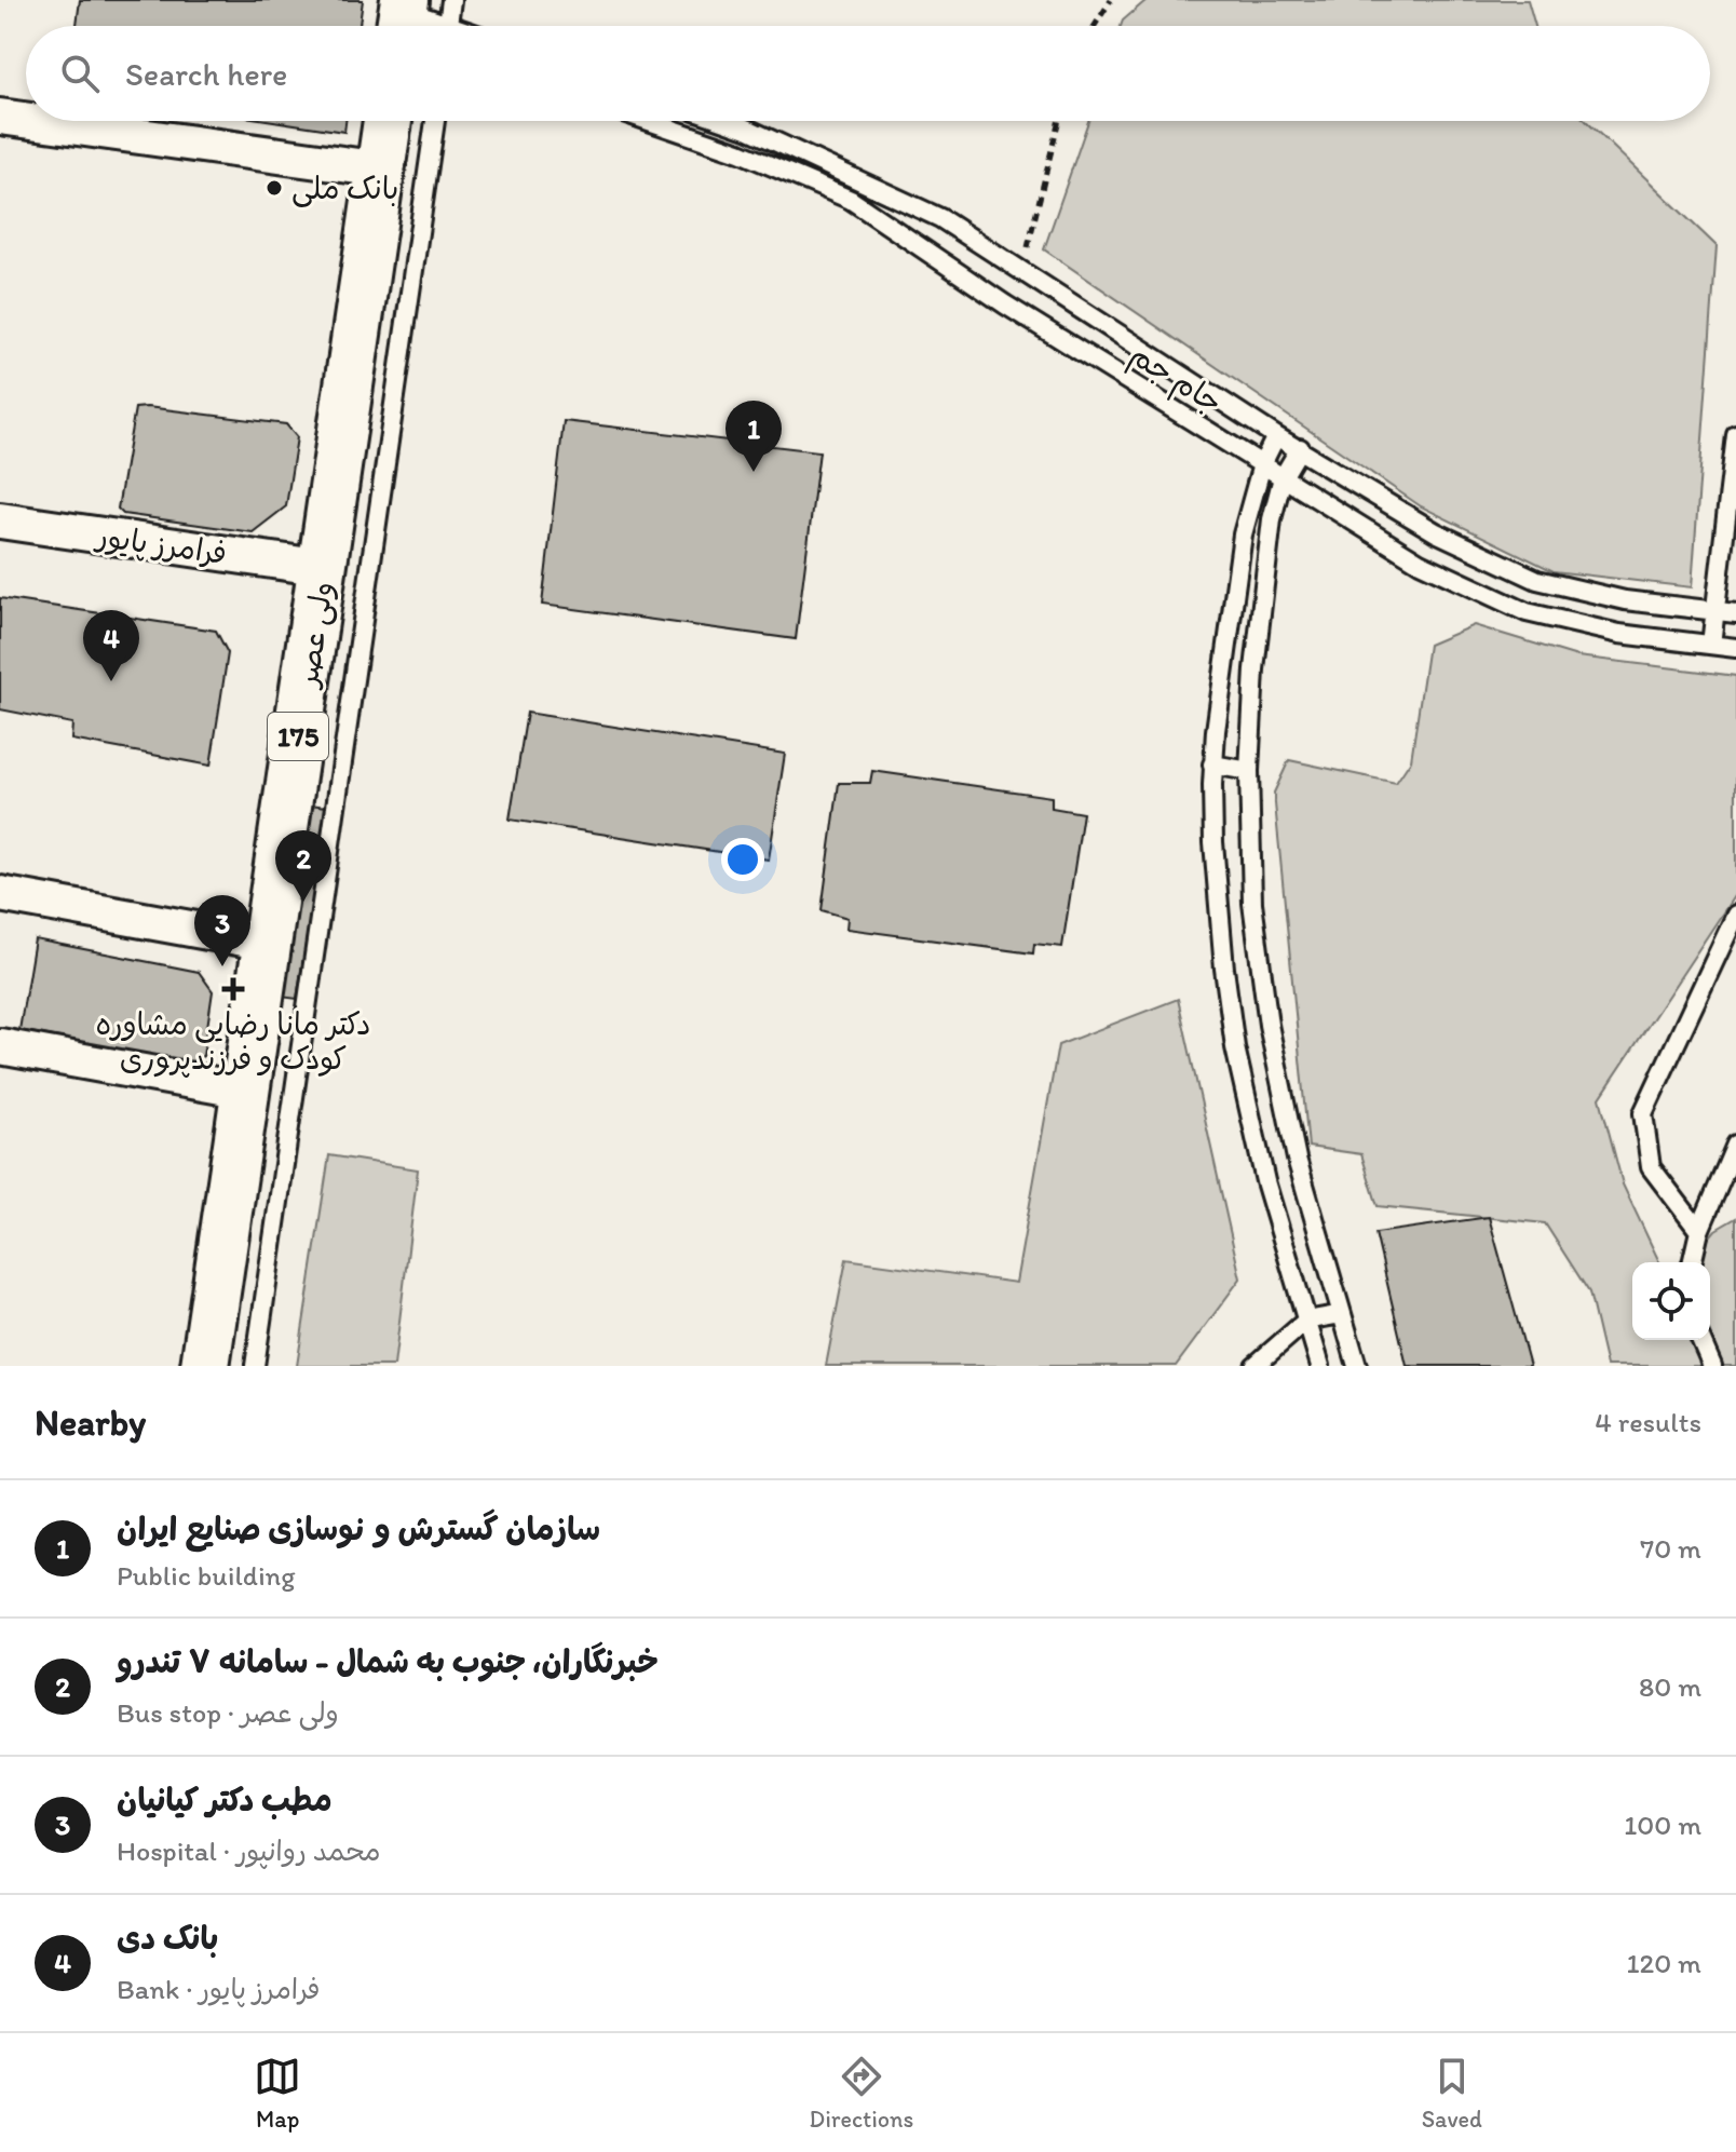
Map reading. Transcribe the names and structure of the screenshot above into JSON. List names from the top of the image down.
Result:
{
  "streets": {
    "main road": ["ولی عصر", "175"],
    "street": ["فرامرز پایور"],
    "lane": ["جام جم"]
  },
  "crossings": [
    ["فرامرز پایور", "ولی عصر"]
  ],
  "places": {
    "other": ["بانک ملی"],
    "health": ["دکتر مانا رضایی مشاوره کودک و فرزندپروری"]
  },
  "page": {
    "search": "Search here",
    "pins": [
      "1",
      "4",
      "2",
      "3"
    ],
    "heading": ["Nearby", "4 results"],
    "list": [
      {
        "mark": "1",
        "name": "سازمان گسترش و نوسازی صنایع ایران",
        "note": "Public building",
        "value": "70 m"
      },
      {
        "mark": "2",
        "name": "خبرنگاران، جنوب به شمال - سامانه ۷ تندرو",
        "note": "Bus stop · ولی عصر",
        "value": "80 m"
      },
      {
        "mark": "3",
        "name": "مطب دکتر کیانیان",
        "note": "Hospital · محمد روانپور",
        "value": "100 m"
      },
      {
        "mark": "4",
        "name": "بانک دی",
        "note": "Bank · فرامرز پایور",
        "value": "120 m"
      }
    ],
    "nav": ["Map", "Directions", "Saved"]
  }
}
